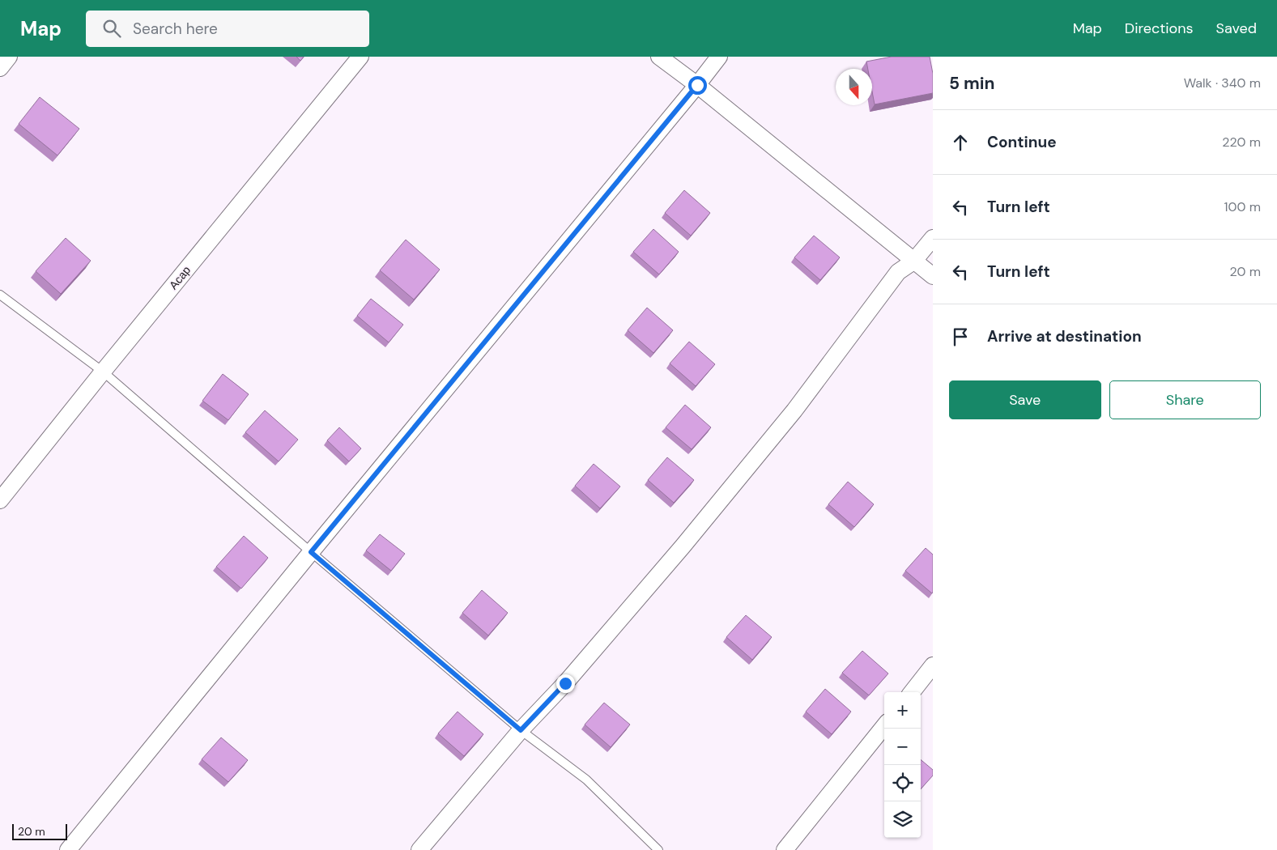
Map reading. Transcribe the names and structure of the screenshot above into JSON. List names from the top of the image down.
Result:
{
  "streets": {
    "street": ["Асар"]
  },
  "scale_bar": "20 m",
  "north": "bottom",
  "page": {
    "header": "Map",
    "search": "Search here",
    "nav": ["Map", "Directions", "Saved"],
    "heading": ["5 min", "Walk · 340 m"],
    "list": [
      ["Continue", "220 m"],
      ["Turn left", "100 m"],
      ["Turn left", "20 m"],
      "Arrive at destination"
    ],
    "buttons": ["Save", "Share"],
    "map_buttons": ["+", "−"],
    "scale": "20 m"
  }
}
